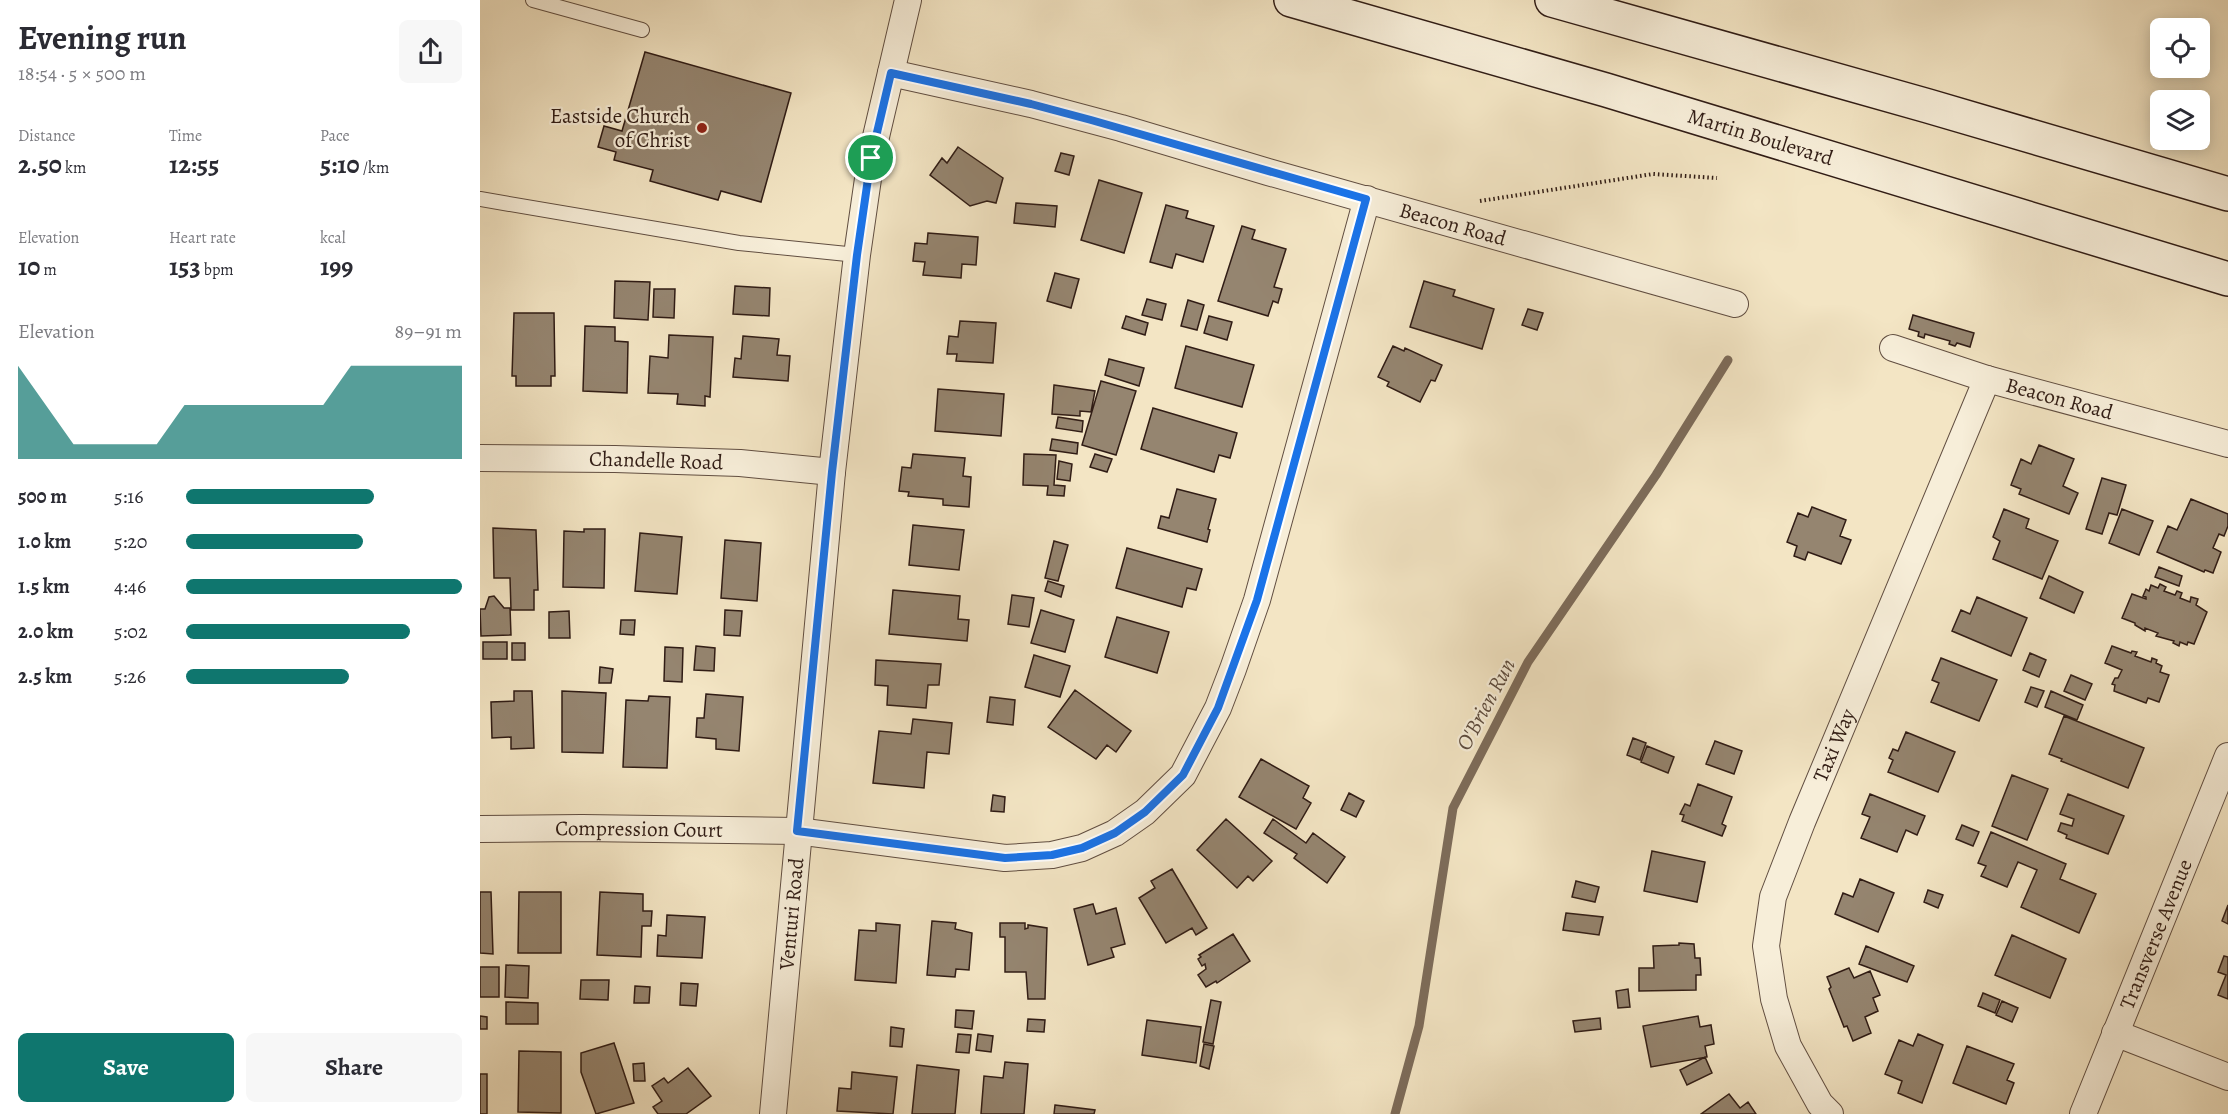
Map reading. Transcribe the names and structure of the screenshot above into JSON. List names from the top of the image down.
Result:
{
  "streets": {
    "main road": ["Martin Boulevard"],
    "street": [
      "Beacon Road",
      "Chandelle Road",
      "Taxi Way",
      "Compression Court",
      "Venturi Road",
      "Transverse Avenue"
    ]
  },
  "crossings": [
    ["Beacon Road", "Taxi Way"],
    ["Beacon Road", "Compression Court"],
    ["Beacon Road", "Venturi Road"],
    ["Chandelle Road", "Venturi Road"],
    ["Compression Court", "Venturi Road"]
  ],
  "water": ["O'Brien Run"],
  "places": ["Eastside Church of Christ"],
  "page": {
    "heading": ["Evening run", "18:54 · 5 × 500 m"],
    "stats": [
      ["Distance", "2.50 km"],
      ["Time", "12:55"],
      ["Pace", "5:10 /km"],
      ["Elevation", "10 m"],
      ["Heart rate", "153 bpm"],
      ["kcal", "199"]
    ],
    "chart": ["Elevation", "89–91 m"],
    "list": [
      {
        "name": "500 m",
        "note": "5:16"
      },
      {
        "name": "1.0 km",
        "note": "5:20"
      },
      {
        "name": "1.5 km",
        "note": "4:46"
      },
      {
        "name": "2.0 km",
        "note": "5:02"
      },
      {
        "name": "2.5 km",
        "note": "5:26"
      }
    ],
    "buttons": ["Save", "Share"]
  }
}
